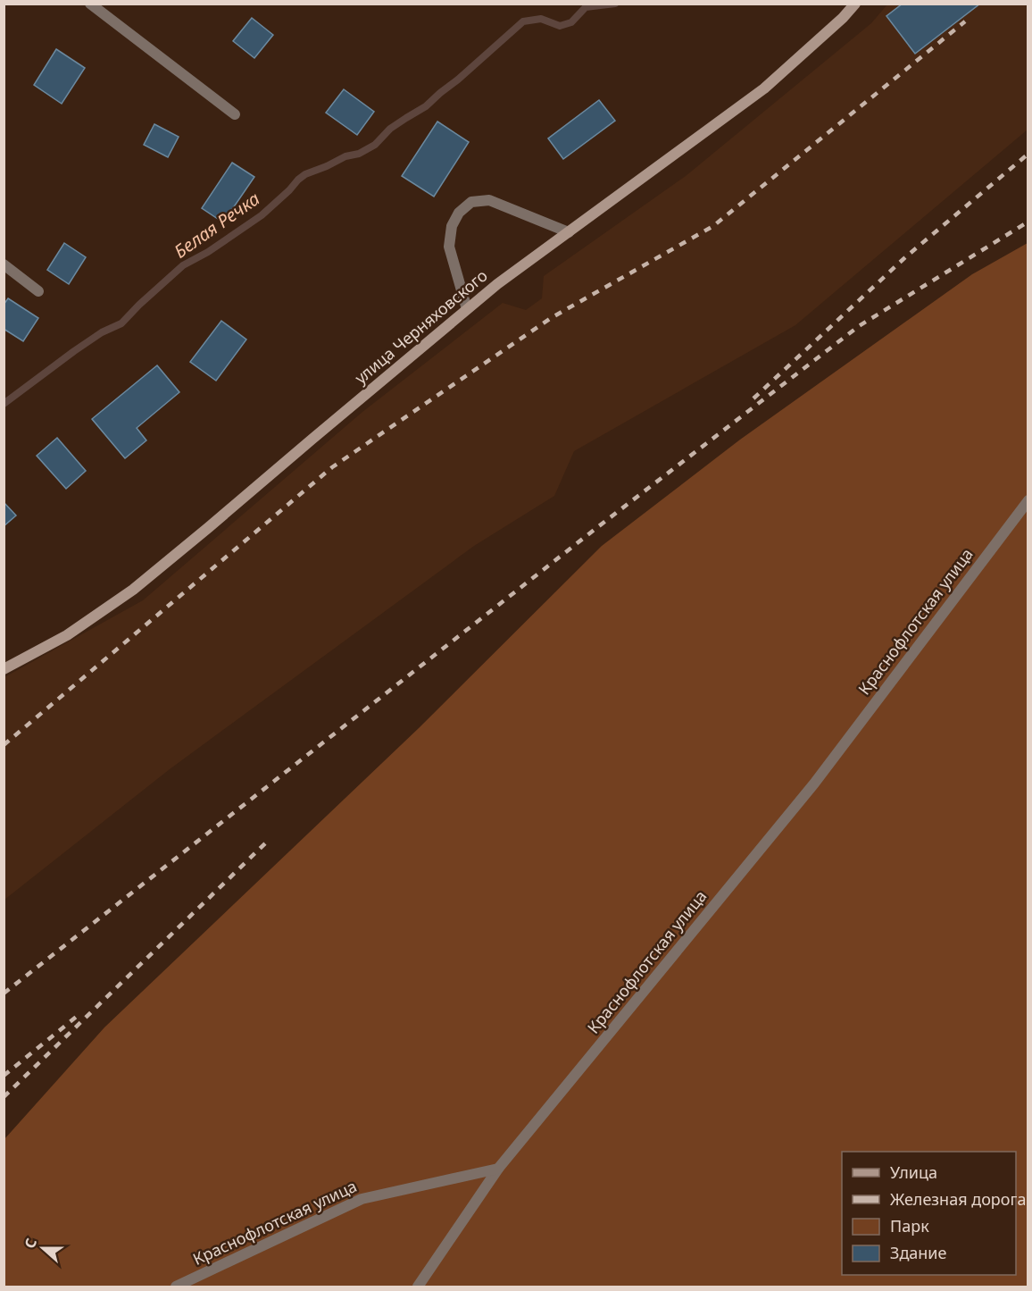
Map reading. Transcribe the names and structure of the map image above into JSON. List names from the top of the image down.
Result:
{
  "streets": {
    "main road": ["улица Черняховского"],
    "street": ["Краснофлотская улица"]
  },
  "water": ["Белая Речка"],
  "legend": [
    "Улица",
    "Железная дорога",
    "Парк",
    "Здание"
  ],
  "north": "left"
}
